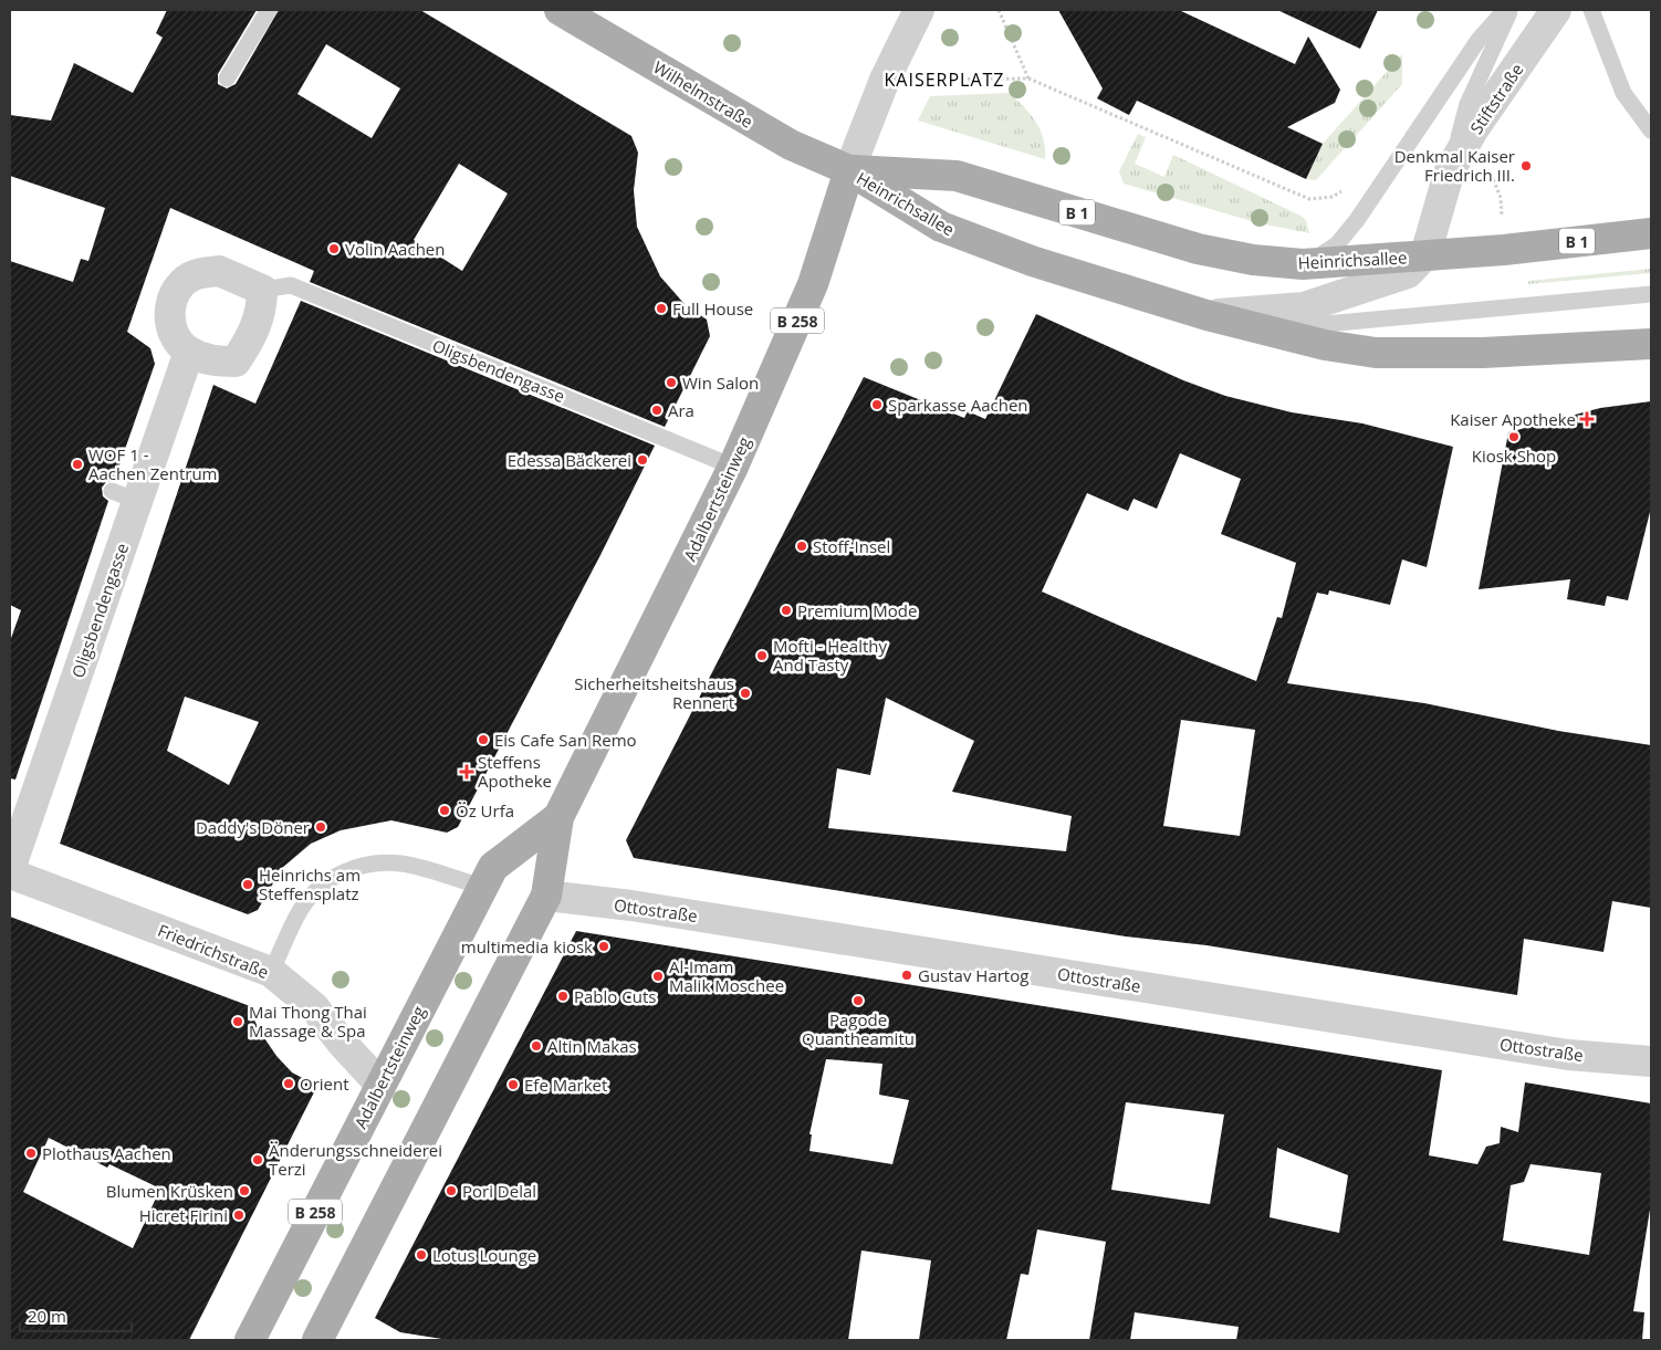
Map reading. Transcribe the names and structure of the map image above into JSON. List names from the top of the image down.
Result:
{
  "streets": {
    "main road": [
      "Wilhelmstraße",
      "Heinrichsallee",
      "B 1",
      "B 258",
      "Adalbertsteinweg"
    ],
    "street": [
      "Stiftstraße",
      "Oligsbendengasse",
      "Ottostraße",
      "Friedrichstraße"
    ]
  },
  "crossings": [
    ["Wilhelmstraße", "Heinrichsallee"],
    ["Wilhelmstraße", "Adalbertsteinweg"],
    ["Stiftstraße", "Heinrichsallee"],
    ["Heinrichsallee", "Adalbertsteinweg"],
    ["Oligsbendengasse", "Adalbertsteinweg"],
    ["Oligsbendengasse", "Friedrichstraße"],
    ["Adalbertsteinweg", "Ottostraße"],
    ["Adalbertsteinweg", "Friedrichstraße"]
  ],
  "districts": ["KAISERPLATZ"],
  "places": {
    "other": [
      "Denkmal Kaiser Friedrich III.",
      "Volin Aachen",
      "Full House",
      "Win Salon",
      "Sparkasse Aachen",
      "Ara",
      "Kiosk Shop",
      "Edessa Bäckerei",
      "WOF 1 - Aachen Zentrum",
      "Stoff-Insel",
      "Premium Mode",
      "Mofti - Healthy And Tasty",
      "Sicherheitsheitshaus Rennert",
      "Eis Cafe San Remo",
      "Öz Urfa",
      "Daddy's Döner",
      "Heinrichs am Steffensplatz",
      "multimedia kiosk",
      "Gustav Hartog",
      "Al-Imam Malik Moschee",
      "Pablo Cuts",
      "Pagode Quantheamitu",
      "Mai Thong Thai Massage & Spa",
      "Altin Makas",
      "Orient",
      "Efe Market",
      "Plothaus Aachen",
      "Änderungsschneiderei Terzi",
      "Blumen Krüsken",
      "Pori Delal",
      "Hicret Firini",
      "Lotus Lounge"
    ],
    "health": ["Kaiser Apotheke", "Steffens Apotheke"]
  },
  "scale_bar": "20 m"
}
